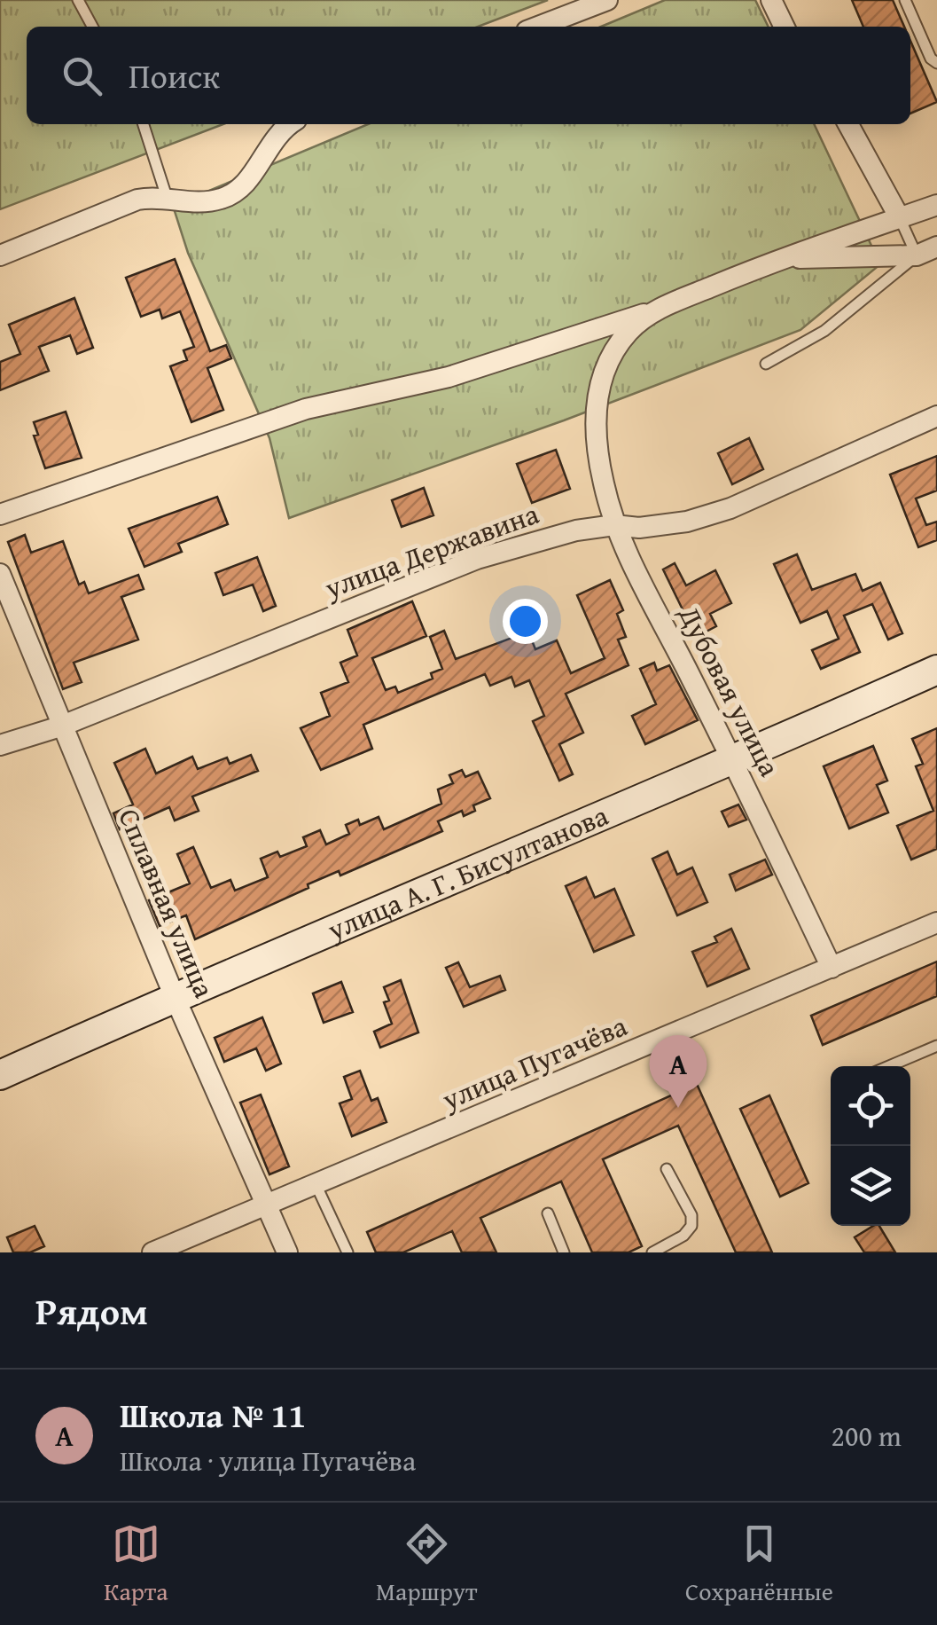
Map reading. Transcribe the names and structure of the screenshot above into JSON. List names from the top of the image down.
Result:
{
  "streets": {
    "street": [
      "улица Державина",
      "Дубовая улица",
      "улица А. Г. Бисултанова",
      "Сплавная улица",
      "улица Пугачёва"
    ]
  },
  "crossings": [
    ["улица Державина", "Дубовая улица"],
    ["улица Державина", "Сплавная улица"],
    ["Дубовая улица", "улица А. Г. Бисултанова"],
    ["Дубовая улица", "улица Пугачёва"],
    ["улица А. Г. Бисултанова", "Сплавная улица"],
    ["Сплавная улица", "улица Пугачёва"]
  ],
  "page": {
    "search": "Поиск",
    "pins": "A",
    "heading": "Рядом",
    "list": [
      {
        "mark": "A",
        "name": "Школа № 11",
        "note": "Школа · улица Пугачёва",
        "value": "200 m"
      }
    ],
    "nav": ["Карта", "Маршрут", "Сохранённые"]
  }
}
